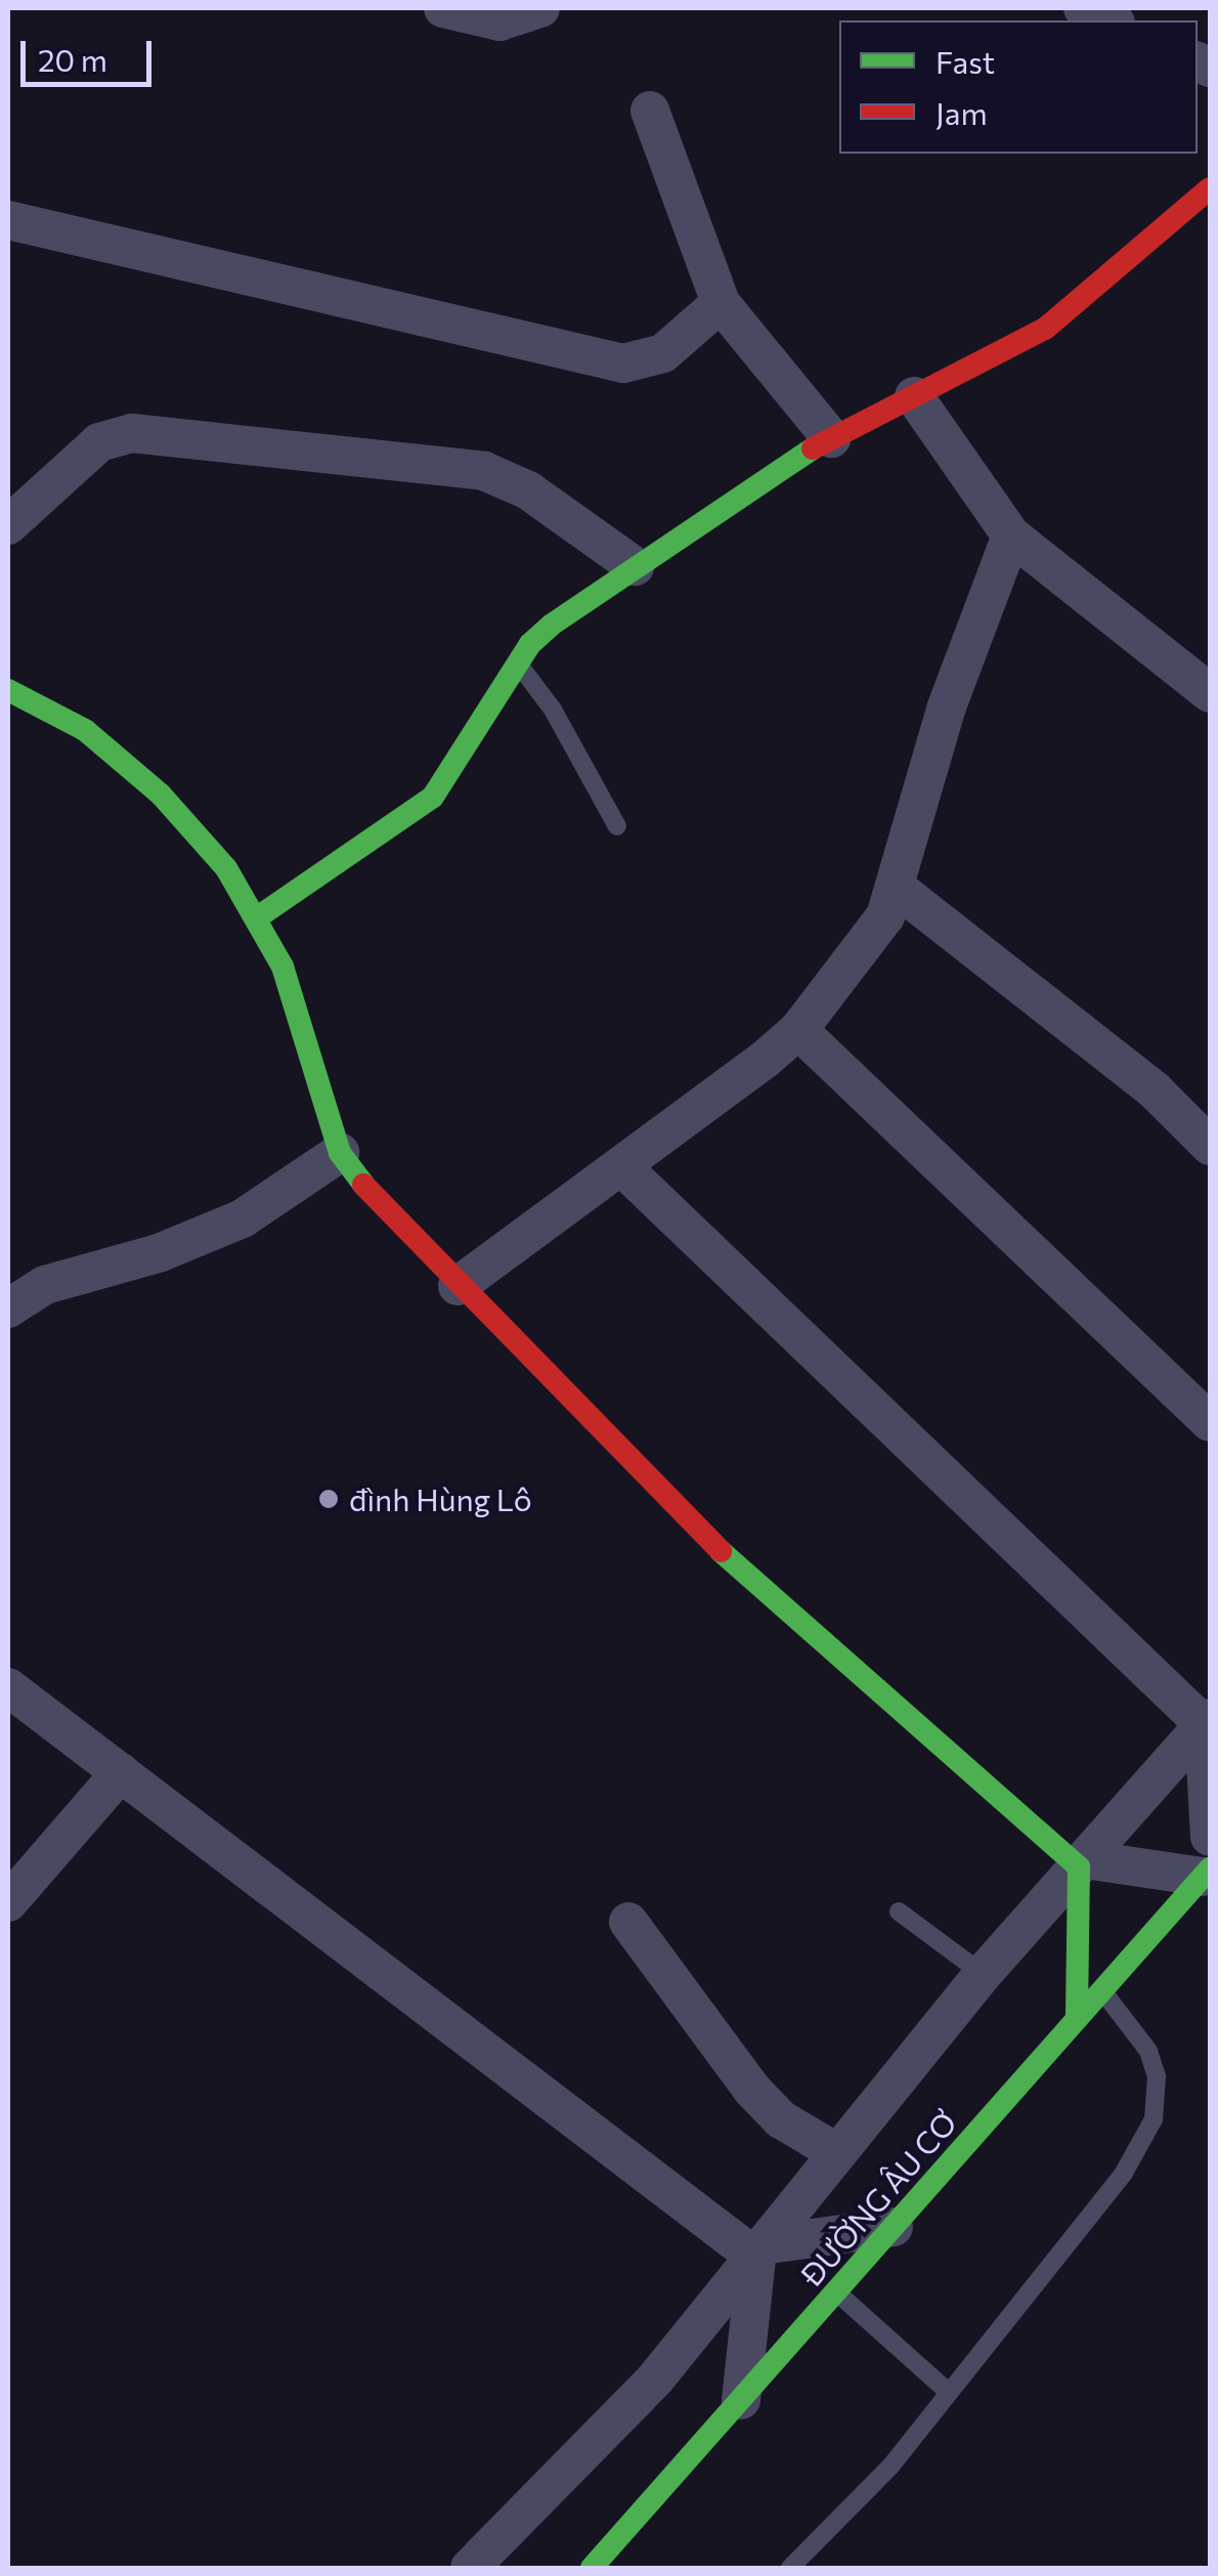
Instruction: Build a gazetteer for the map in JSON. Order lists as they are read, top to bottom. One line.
{"streets":{"street":["ĐƯỜNG ÂU CƠ"]},"places":["đình Hùng Lô"],"legend":["Fast","Jam"],"scale_bar":"20 m"}
